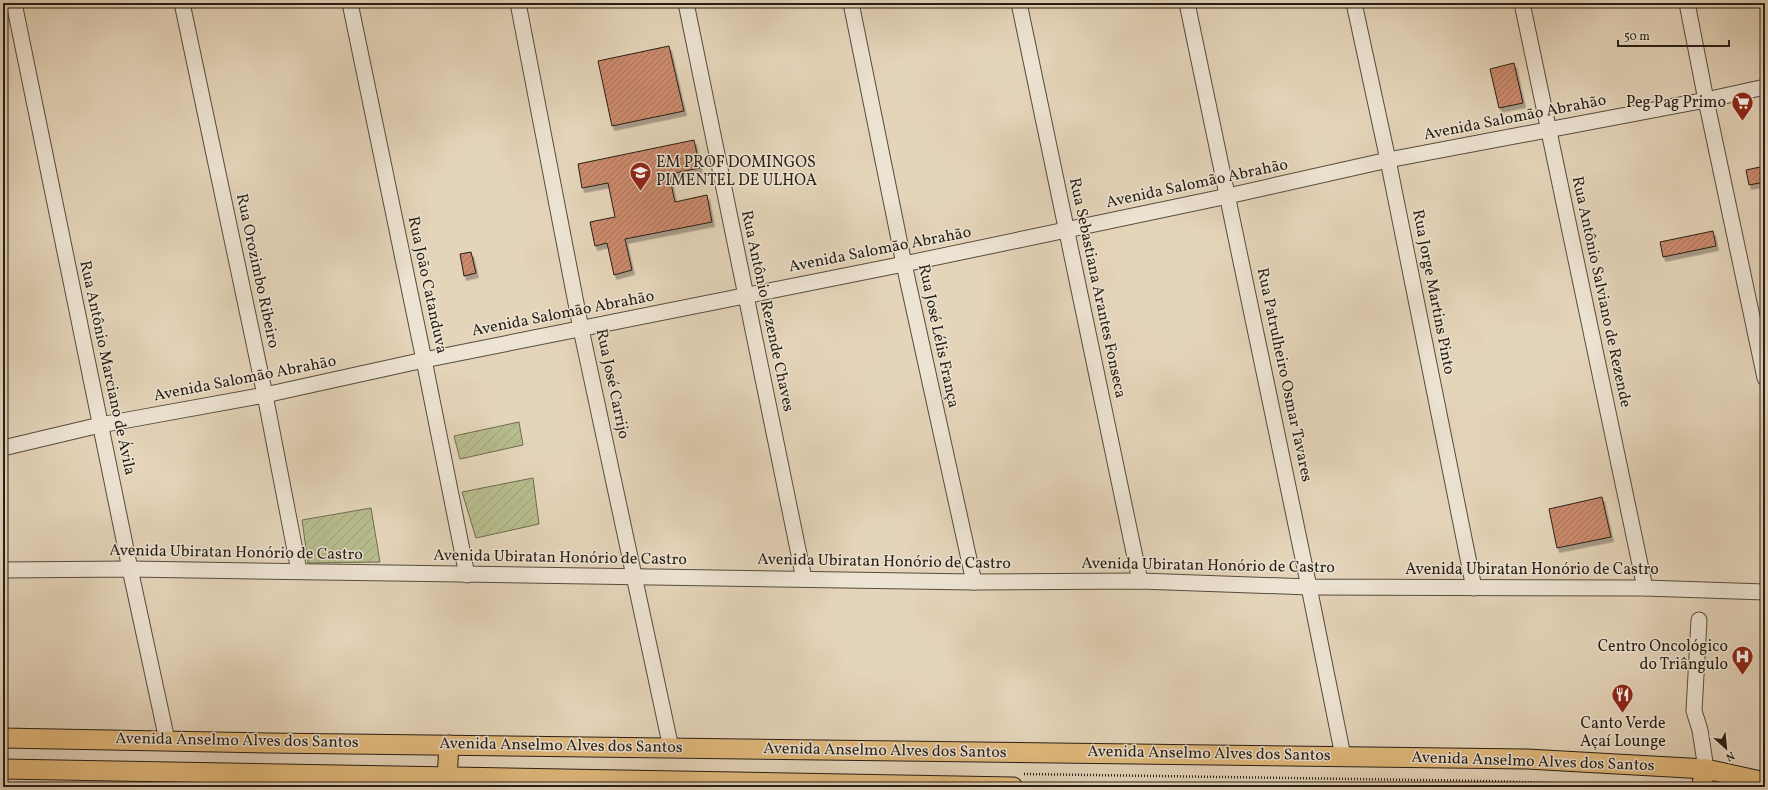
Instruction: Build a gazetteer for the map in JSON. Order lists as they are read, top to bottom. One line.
{"streets":{"main road":["Avenida Anselmo Alves dos Santos"],"street":["Avenida Salomão Abrahão","Rua Orozimbo Ribeiro","Rua João Catanduva","Rua Sebastiana Arantes Fonseca","Rua Jorge Martins Pinto","Rua Antônio Salviano de Rezende","Rua Antônio Rezende Chaves","Rua José Lélis França","Rua Antônio Marciano de Ávila","Rua Patrulheiro Osmar Tavares","Rua José Carrijo","Avenida Ubiratan Honório de Castro"]},"crossings":[["Avenida Salomão Abrahão","Rua Orozimbo Ribeiro"],["Avenida Salomão Abrahão","Rua João Catanduva"],["Avenida Salomão Abrahão","Rua Sebastiana Arantes Fonseca"],["Avenida Salomão Abrahão","Rua Jorge Martins Pinto"],["Avenida Salomão Abrahão","Rua Antônio Salviano de Rezende"],["Avenida Salomão Abrahão","Rua Antônio Rezende Chaves"],["Avenida Salomão Abrahão","Rua José Lélis França"],["Avenida Salomão Abrahão","Rua Antônio Marciano de Ávila"],["Avenida Salomão Abrahão","Rua Patrulheiro Osmar Tavares"],["Avenida Salomão Abrahão","Rua José Carrijo"],["Rua Orozimbo Ribeiro","Avenida Ubiratan Honório de Castro"],["Rua João Catanduva","Avenida Ubiratan Honório de Castro"],["Rua Sebastiana Arantes Fonseca","Avenida Ubiratan Honório de Castro"],["Rua Jorge Martins Pinto","Avenida Ubiratan Honório de Castro"],["Rua Antônio Salviano de Rezende","Avenida Ubiratan Honório de Castro"],["Rua Antônio Rezende Chaves","Avenida Ubiratan Honório de Castro"],["Rua José Lélis França","Avenida Ubiratan Honório de Castro"],["Rua Antônio Marciano de Ávila","Avenida Ubiratan Honório de Castro"],["Rua Antônio Marciano de Ávila","Avenida Anselmo Alves dos Santos"],["Rua Patrulheiro Osmar Tavares","Avenida Ubiratan Honório de Castro"],["Rua Patrulheiro Osmar Tavares","Avenida Anselmo Alves dos Santos"],["Rua José Carrijo","Avenida Ubiratan Honório de Castro"],["Rua José Carrijo","Avenida Anselmo Alves dos Santos"]],"places":{"supermarket":["Peg Pag Primo"],"school or university":["EM PROF DOMINGOS PIMENTEL DE ULHOA"],"hospital":["Centro Oncológico do Triângulo"],"restaurant":["Canto Verde Açaí Lounge"]},"scale_bar":"50 m","north":"bottom right"}
